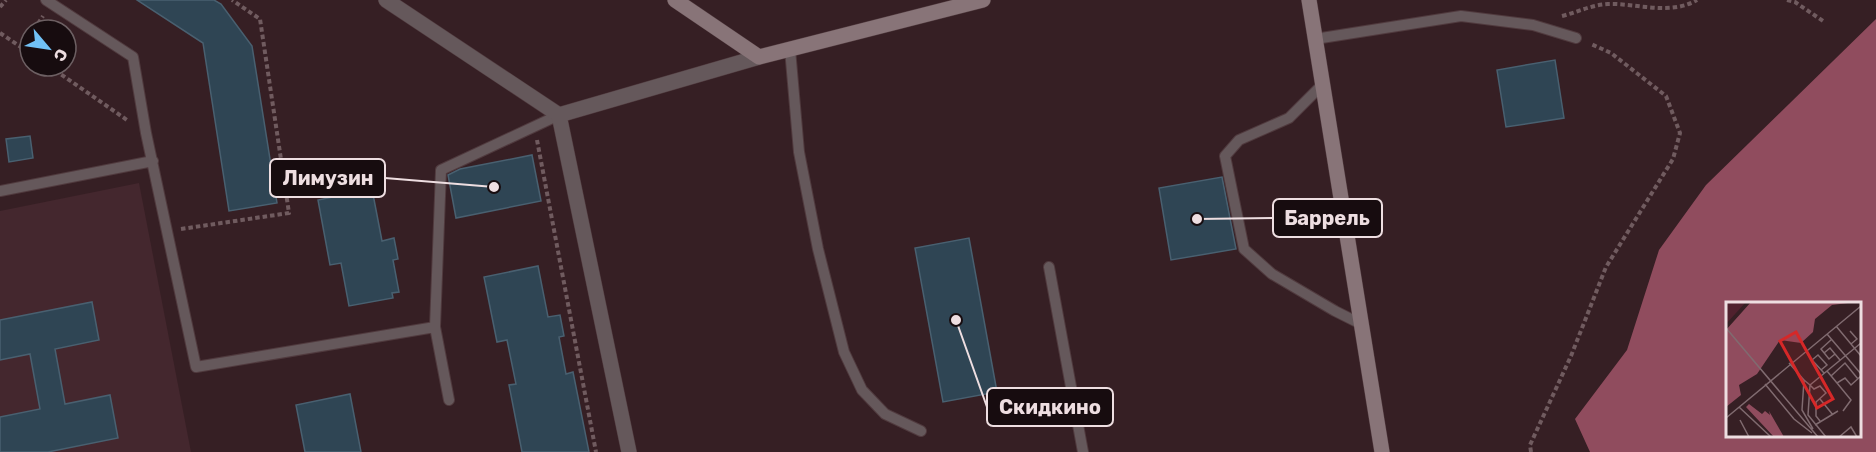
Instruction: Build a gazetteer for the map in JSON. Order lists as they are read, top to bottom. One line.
{"places":["Лимузин","Баррель","Скидкино"],"north":"bottom right"}
